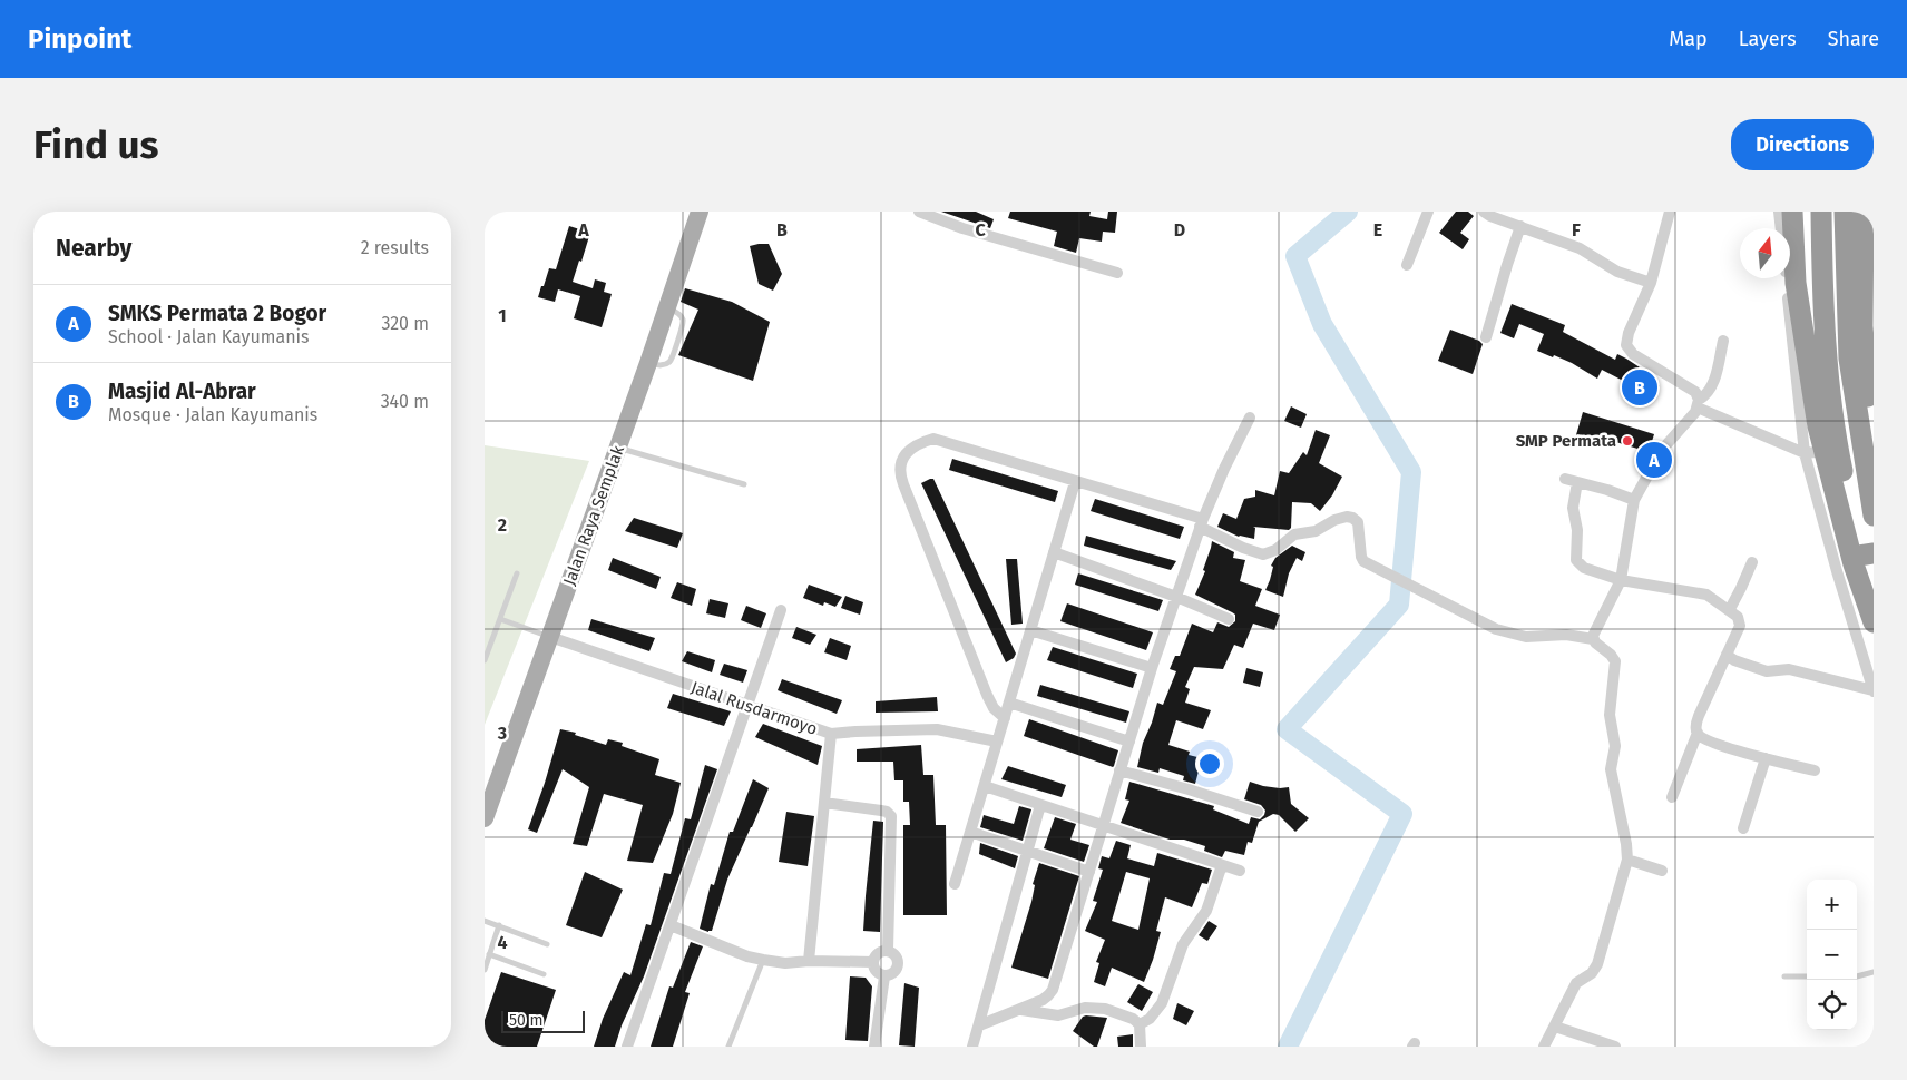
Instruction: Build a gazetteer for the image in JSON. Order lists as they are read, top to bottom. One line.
{"streets":{"main road":["Jalan Raya Semplak"],"street":["Jalal Rusdarmoyo"]},"crossings":[["Jalan Raya Semplak","Jalal Rusdarmoyo"]],"places":["SMP Permata"],"scale_bar":"50 m","north":"top","page":{"header":"Pinpoint","nav":["Map","Layers","Share"],"buttons":"Directions","title":"Find us","heading":["Nearby","2 results"],"list":[{"mark":"A","name":"SMKS Permata 2 Bogor","note":"School · Jalan Kayumanis","value":"320 m"},{"mark":"B","name":"Masjid Al-Abrar","note":"Mosque · Jalan Kayumanis","value":"340 m"}],"pins":["B","A"],"map_buttons":["+","−"],"scale":"50 m"},"grid":{"columns":["A","B","C","D","E","F"],"rows":["1","2","3","4"]}}
